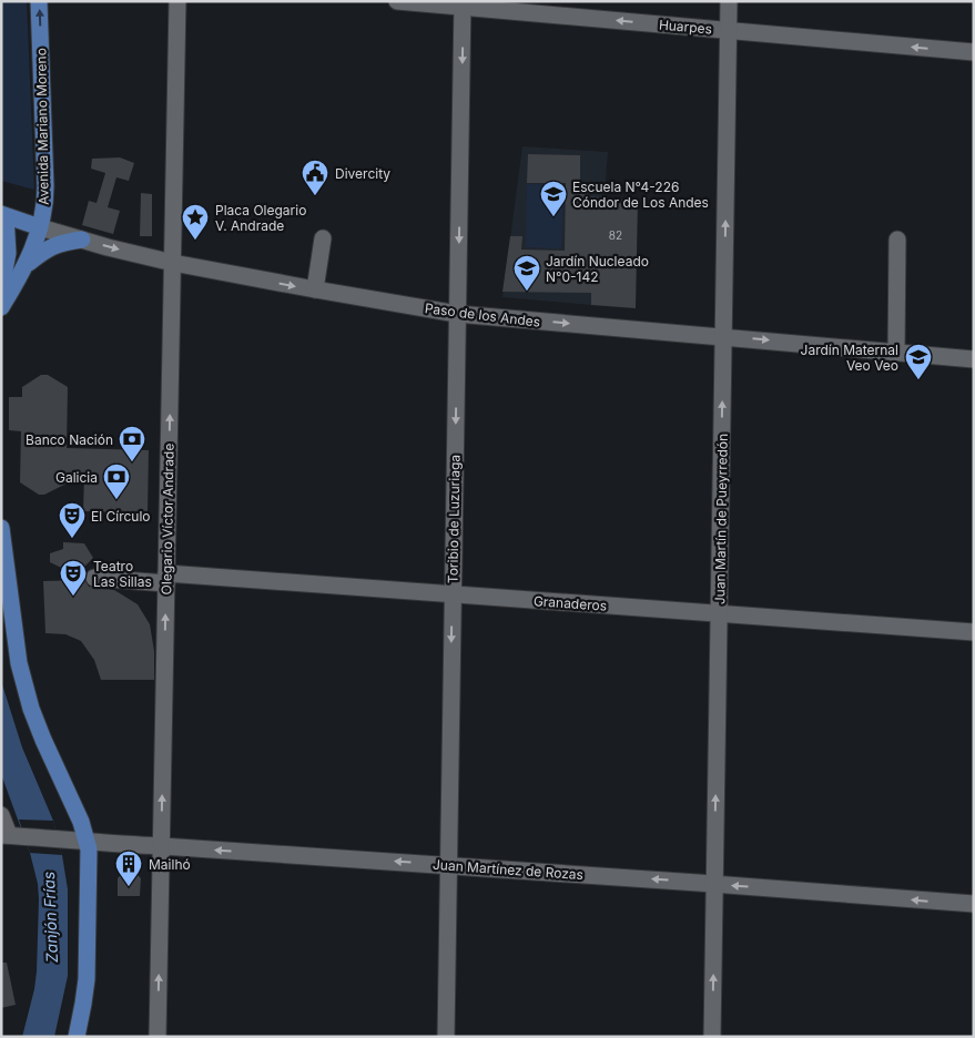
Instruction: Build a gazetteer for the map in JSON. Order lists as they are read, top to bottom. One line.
{"streets":{"main road":["Avenida Mariano Moreno","Paso de los Andes"],"street":["Huarpes","Olegario Víctor Andrade","Toribio de Luzuriaga","Juan Martín de Pueyrredón","Granaderos","Juan Martínez de Rozas"]},"crossings":[["Huarpes","Toribio de Luzuriaga"],["Huarpes","Juan Martín de Pueyrredón"],["Avenida Mariano Moreno","Paso de los Andes"],["Paso de los Andes","Olegario Víctor Andrade"],["Paso de los Andes","Toribio de Luzuriaga"],["Paso de los Andes","Juan Martín de Pueyrredón"],["Olegario Víctor Andrade","Granaderos"],["Olegario Víctor Andrade","Juan Martínez de Rozas"],["Toribio de Luzuriaga","Granaderos"],["Toribio de Luzuriaga","Juan Martínez de Rozas"],["Juan Martín de Pueyrredón","Granaderos"],["Juan Martín de Pueyrredón","Juan Martínez de Rozas"]],"one_way":["Huarpes","Avenida Mariano Moreno","Paso de los Andes","Olegario Víctor Andrade","Toribio de Luzuriaga","Juan Martín de Pueyrredón","Juan Martínez de Rozas"],"water":["Zanjón Frías"],"places":{"public building":["Divercity"],"school or university":["Escuela N°4-226 Cóndor de Los Andes","Jardín Nucleado N°0-142","Jardín Maternal Veo Veo"],"place":["Placa Olegario V. Andrade"],"bank":["Banco Nación","Galicia"],"theatre":["El Círculo","Teatro Las Sillas"],"building":["Mailhó"]},"house_numbers":["82"]}
